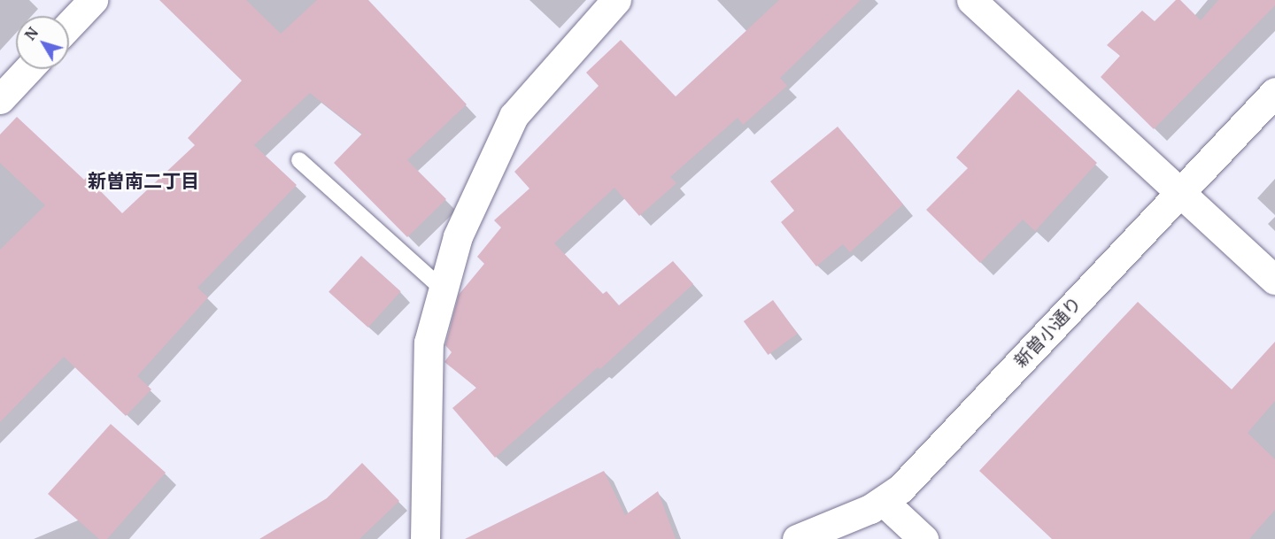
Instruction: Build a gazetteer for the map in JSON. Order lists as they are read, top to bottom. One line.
{"streets":{"street":["新曽小通り"]},"districts":["新曽南二丁目"],"north":"top left"}
